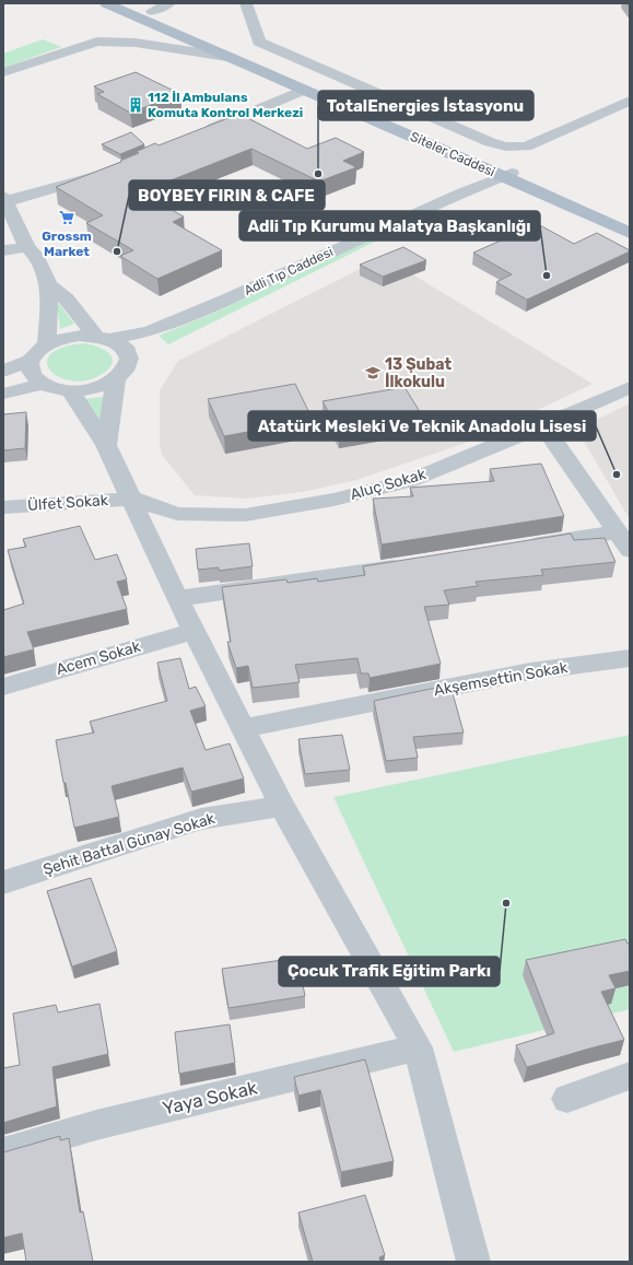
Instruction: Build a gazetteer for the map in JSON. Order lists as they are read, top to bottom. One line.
{"streets":{"main road":["Siteler Caddesi"],"street":["Adli Tıp Caddesi","Aluç Sokak","Ülfet Sokak","Acem Sokak","Akşemsettin Sokak","Şehit Battal Günay Sokak","Yaya Sokak"]},"crossings":[["Siteler Caddesi","Adli Tıp Caddesi"],["Aluç Sokak","Ülfet Sokak"]],"places":{"building":["112 İl Ambulans Komuta Kontrol Merkezi"],"other":["TotalEnergies İstasyonu","BOYBEY FIRIN & CAFE","Adli Tıp Kurumu Malatya Başkanlığı","Atatürk Mesleki Ve Teknik Anadolu Lisesi","Çocuk Trafik Eğitim Parkı"],"supermarket":["Grossm Market"],"school or university":["13 Şubat İlkokulu"]}}
